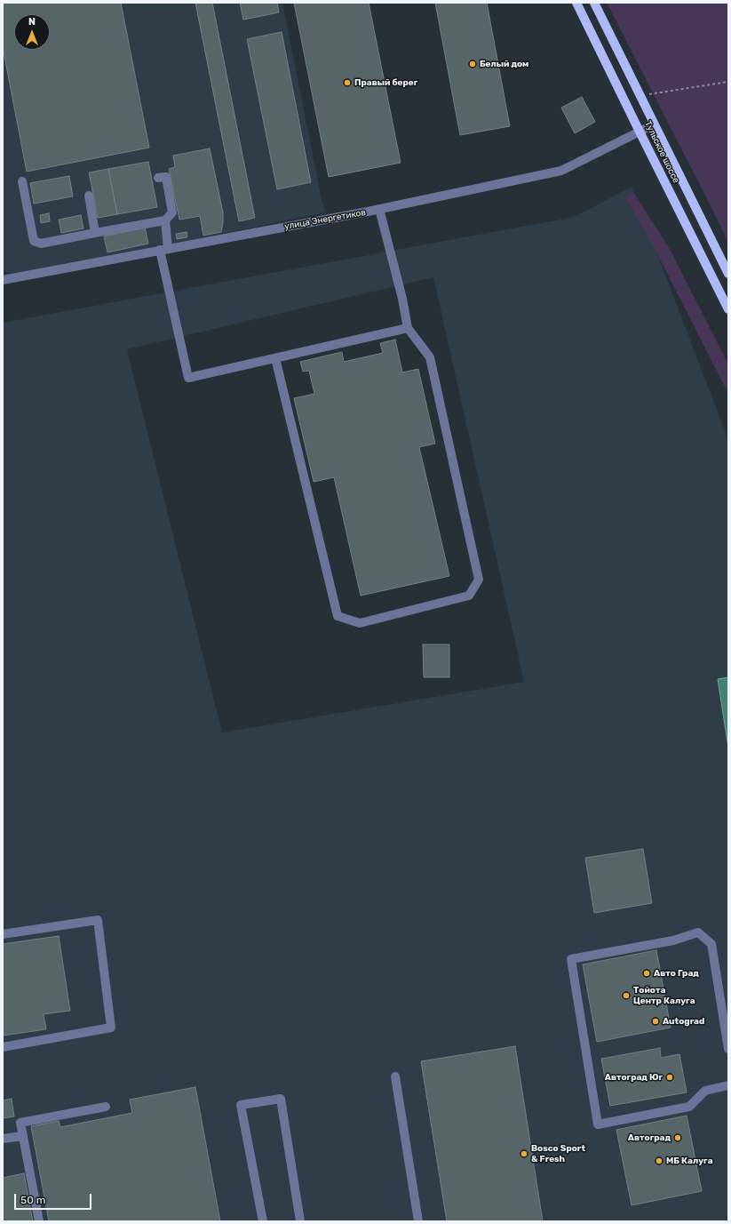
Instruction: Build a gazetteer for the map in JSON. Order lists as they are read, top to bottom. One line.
{"streets":{"main road":["Тульское шоссе"],"street":["улица Энергетиков"]},"crossings":[["Тульское шоссе","улица Энергетиков"]],"places":["Белый дом","Правый берег","Авто Град","Тойота Центр Калуга","Autograd","Автоград Юг","Автоград","Bosco Sport & Fresh","МБ Калуга"],"scale_bar":"50 m","north":"top"}
